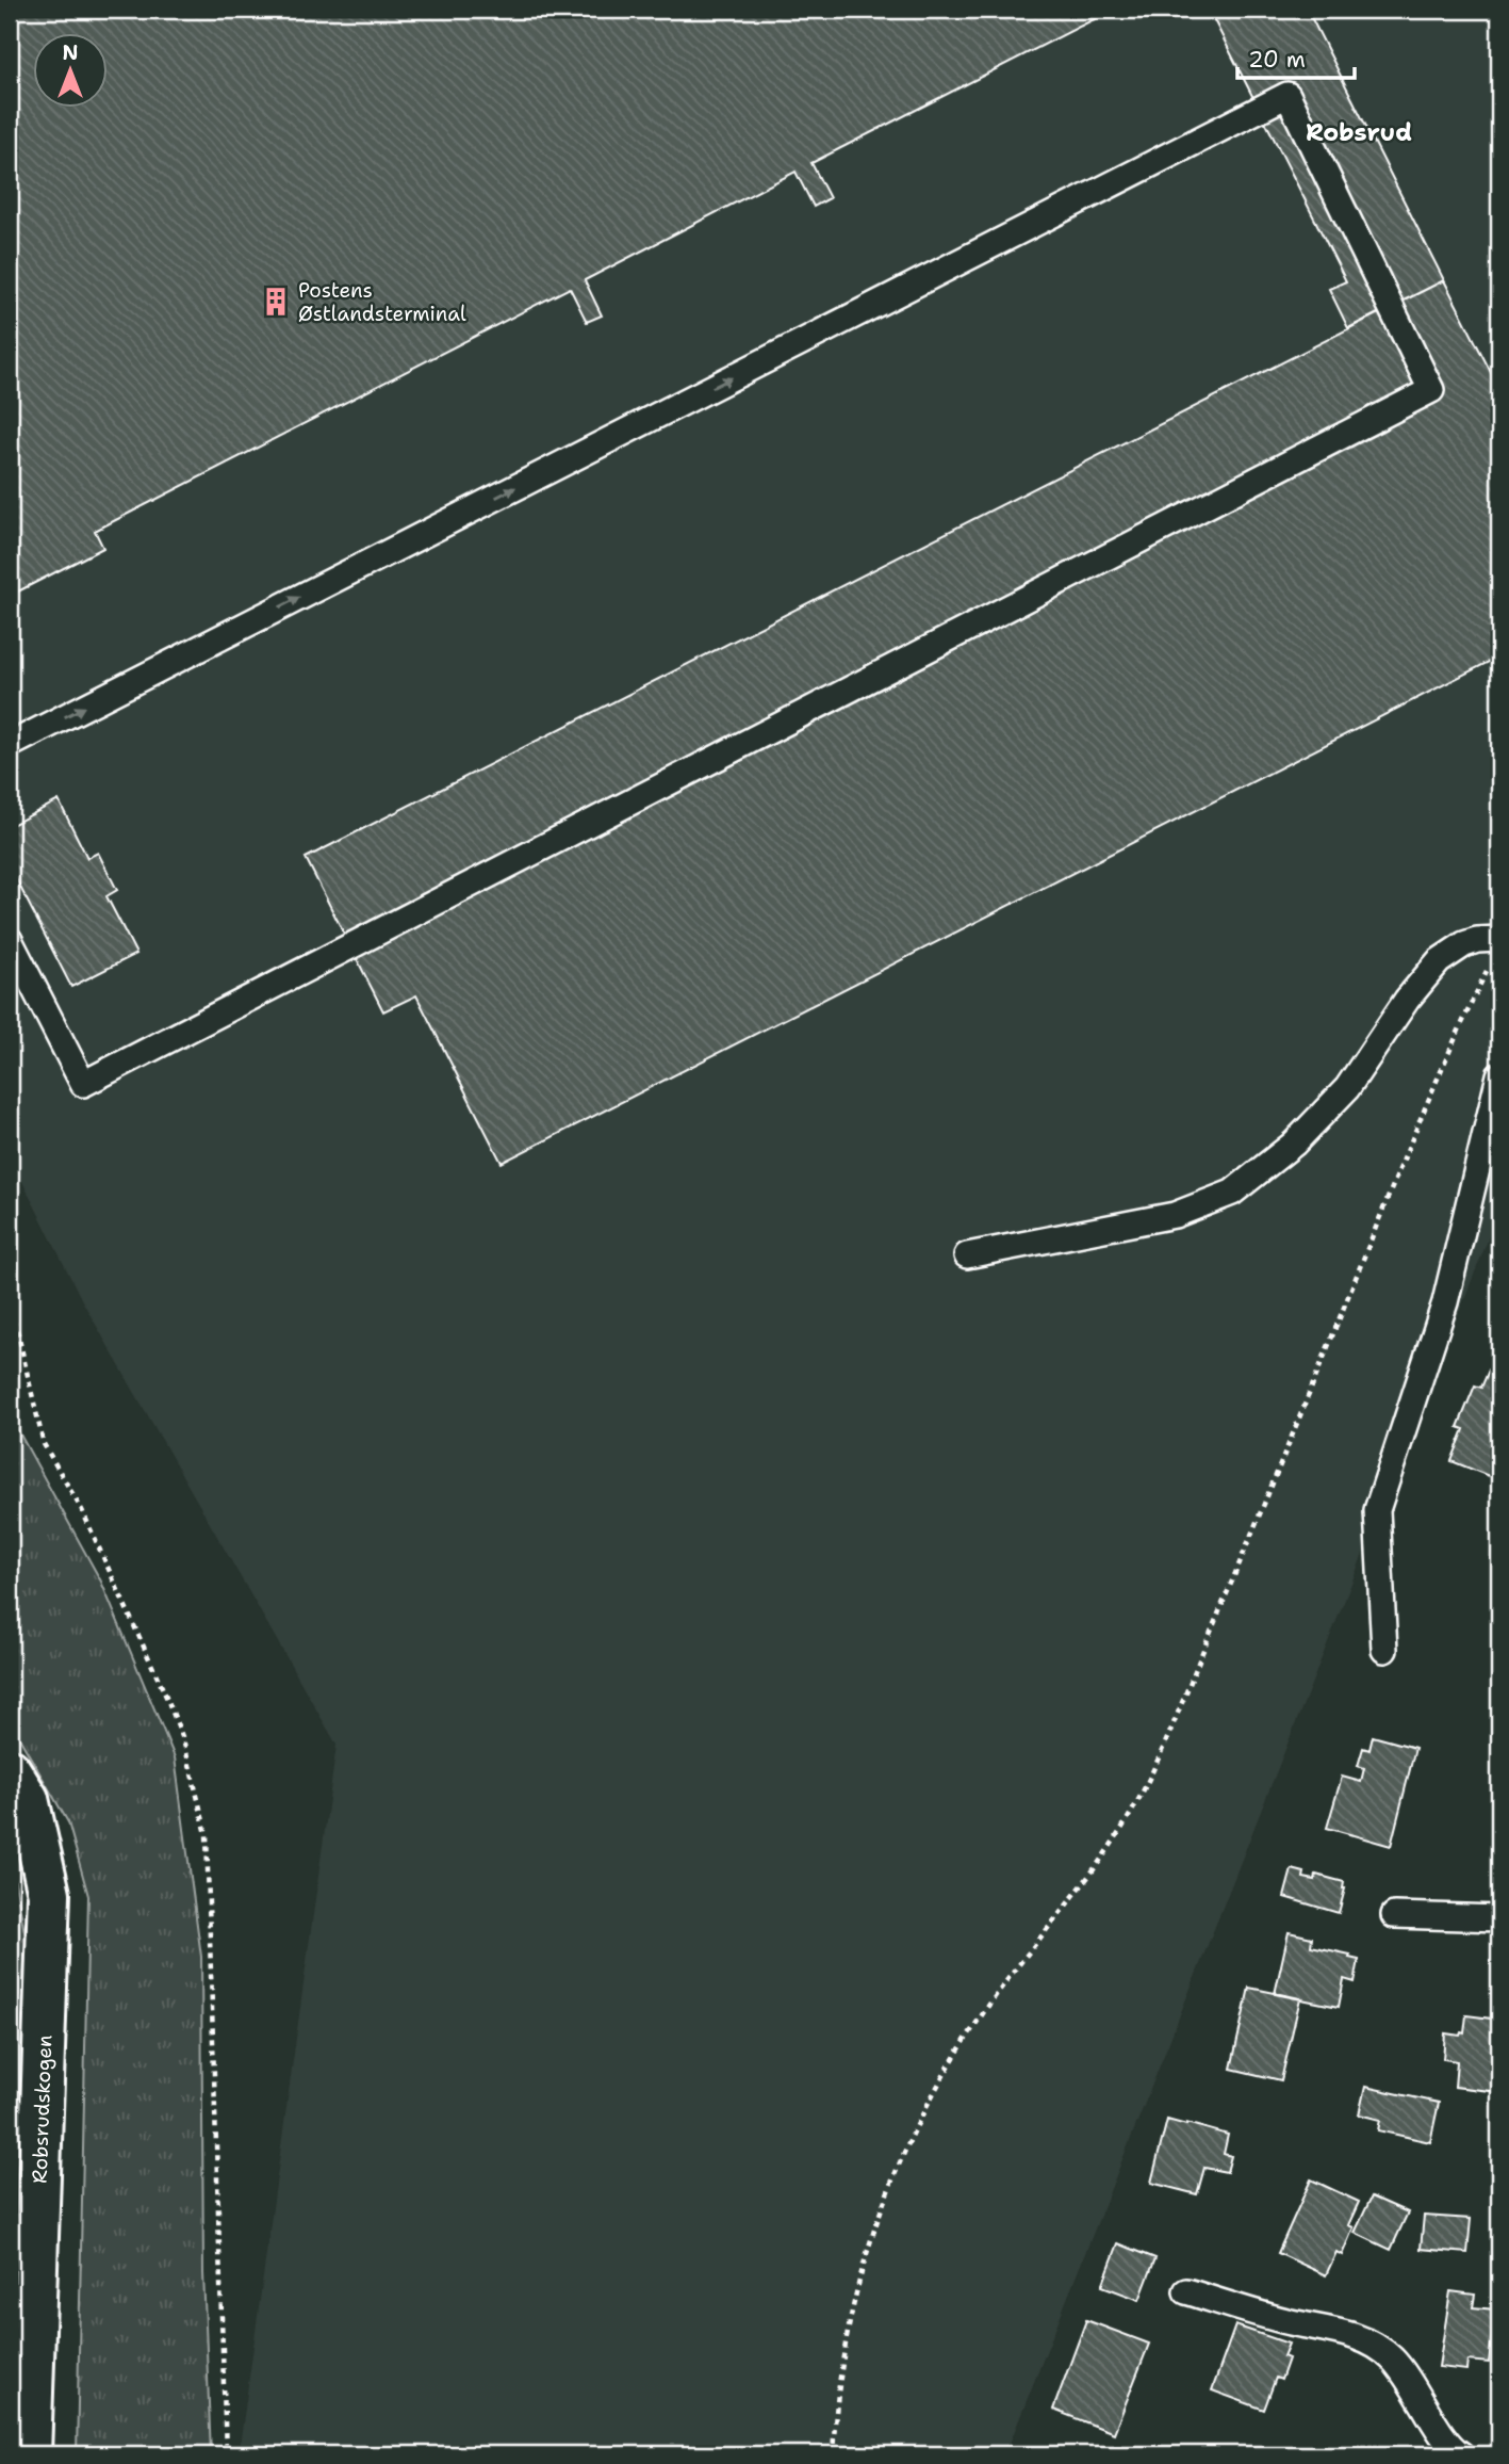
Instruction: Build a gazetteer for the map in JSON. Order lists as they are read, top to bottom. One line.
{"streets":{"street":["Robsrudskogen"]},"districts":["Robsrud"],"places":{"building":["Postens Østlandsterminal"]},"scale_bar":"20 m","north":"top"}
